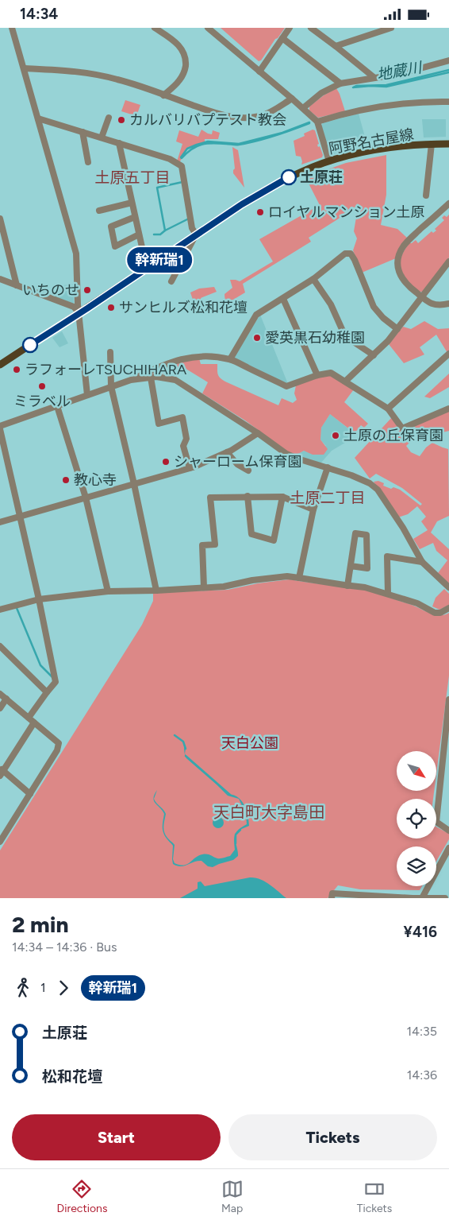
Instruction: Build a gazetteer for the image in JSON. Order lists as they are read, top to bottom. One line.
{"streets":{"main road":["阿野名古屋線"]},"districts":["土原五丁目","土原二丁目","天白町大字島田"],"water":["地蔵川"],"parks":["天白公園"],"places":["カルバリバプテスト教会","土原荘","ロイヤルマンション土原","いちのせ","サンヒルズ松和花壇","愛英黒石幼稚園","ラフォーレTSUCHIHARA","ミラベル","土原の丘保育園","シャーローム保育園","教心寺"],"lines":["bus line 幹新瑞1"],"north":"bottom right","page":{"status":"14:34","on_map":"幹新瑞1","heading":["2 min","14:34 – 14:36 · Bus","¥416"],"legs":["1","幹新瑞1"],"list":[{"name":"土原荘","value":"14:35"},{"name":"松和花壇","value":"14:36"}],"buttons":["Start","Tickets"],"tabs":["Directions","Map","Tickets"]}}
